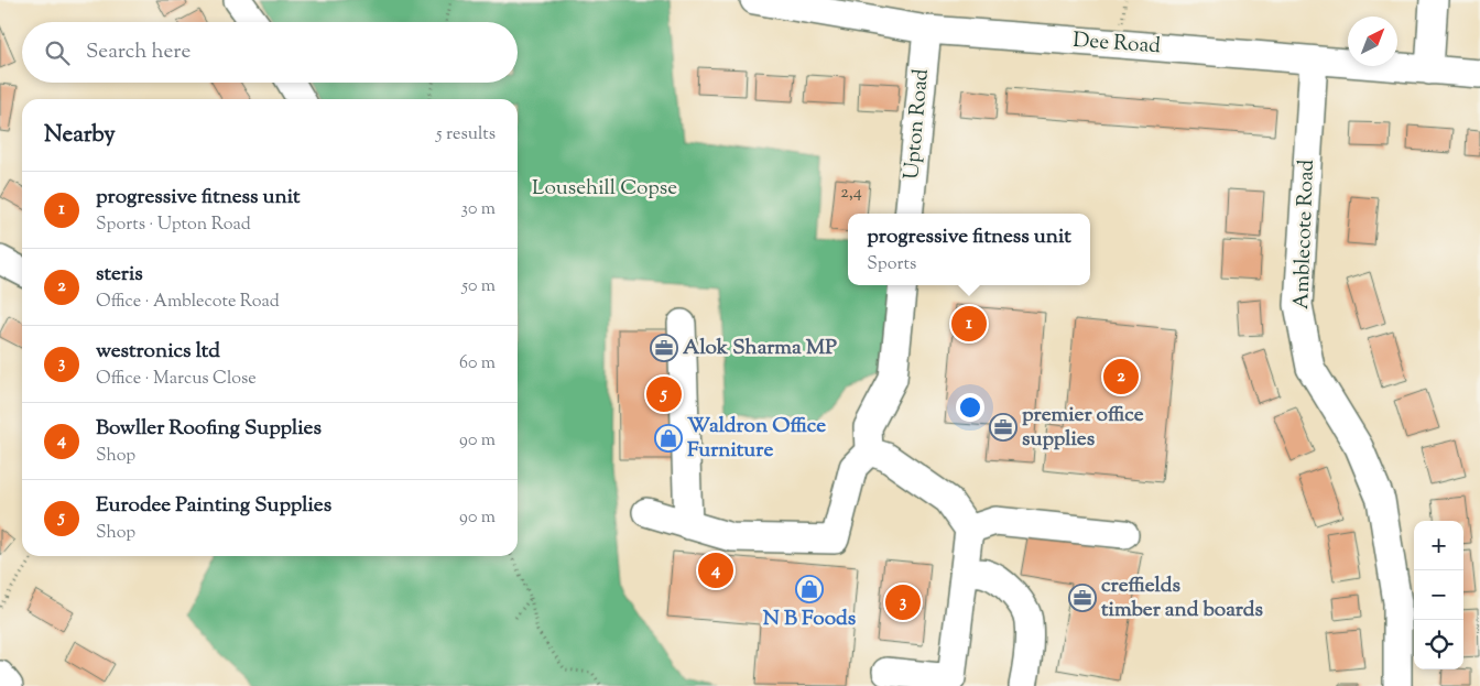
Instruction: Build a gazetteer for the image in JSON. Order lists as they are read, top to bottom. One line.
{"streets":{"street":["Dee Road","Upton Road","Amblecote Road"]},"crossings":[["Dee Road","Upton Road"],["Dee Road","Amblecote Road"]],"parks":["Lousehill Copse"],"places":{"office":["Alok Sharma MP","premier office supplies","creffields timber and boards"],"shop":["Waldron Office Furniture","N B Foods"]},"house_numbers":["2,4"],"north":"top right","page":{"search":"Search here","heading":["Nearby","5 results"],"list":[{"mark":"1","name":"progressive fitness unit","note":"Sports · Upton Road","value":"30 m"},{"mark":"2","name":"steris","note":"Office · Amblecote Road","value":"50 m"},{"mark":"3","name":"westronics ltd","note":"Office · Marcus Close","value":"60 m"},{"mark":"4","name":"Bowller Roofing Supplies","note":"Shop","value":"90 m"},{"mark":"5","name":"Eurodee Painting Supplies","note":"Shop","value":"90 m"}],"popup":["progressive fitness unit","Sports"],"pins":["1","2","5","4","3"],"map_buttons":["+","−"]}}
